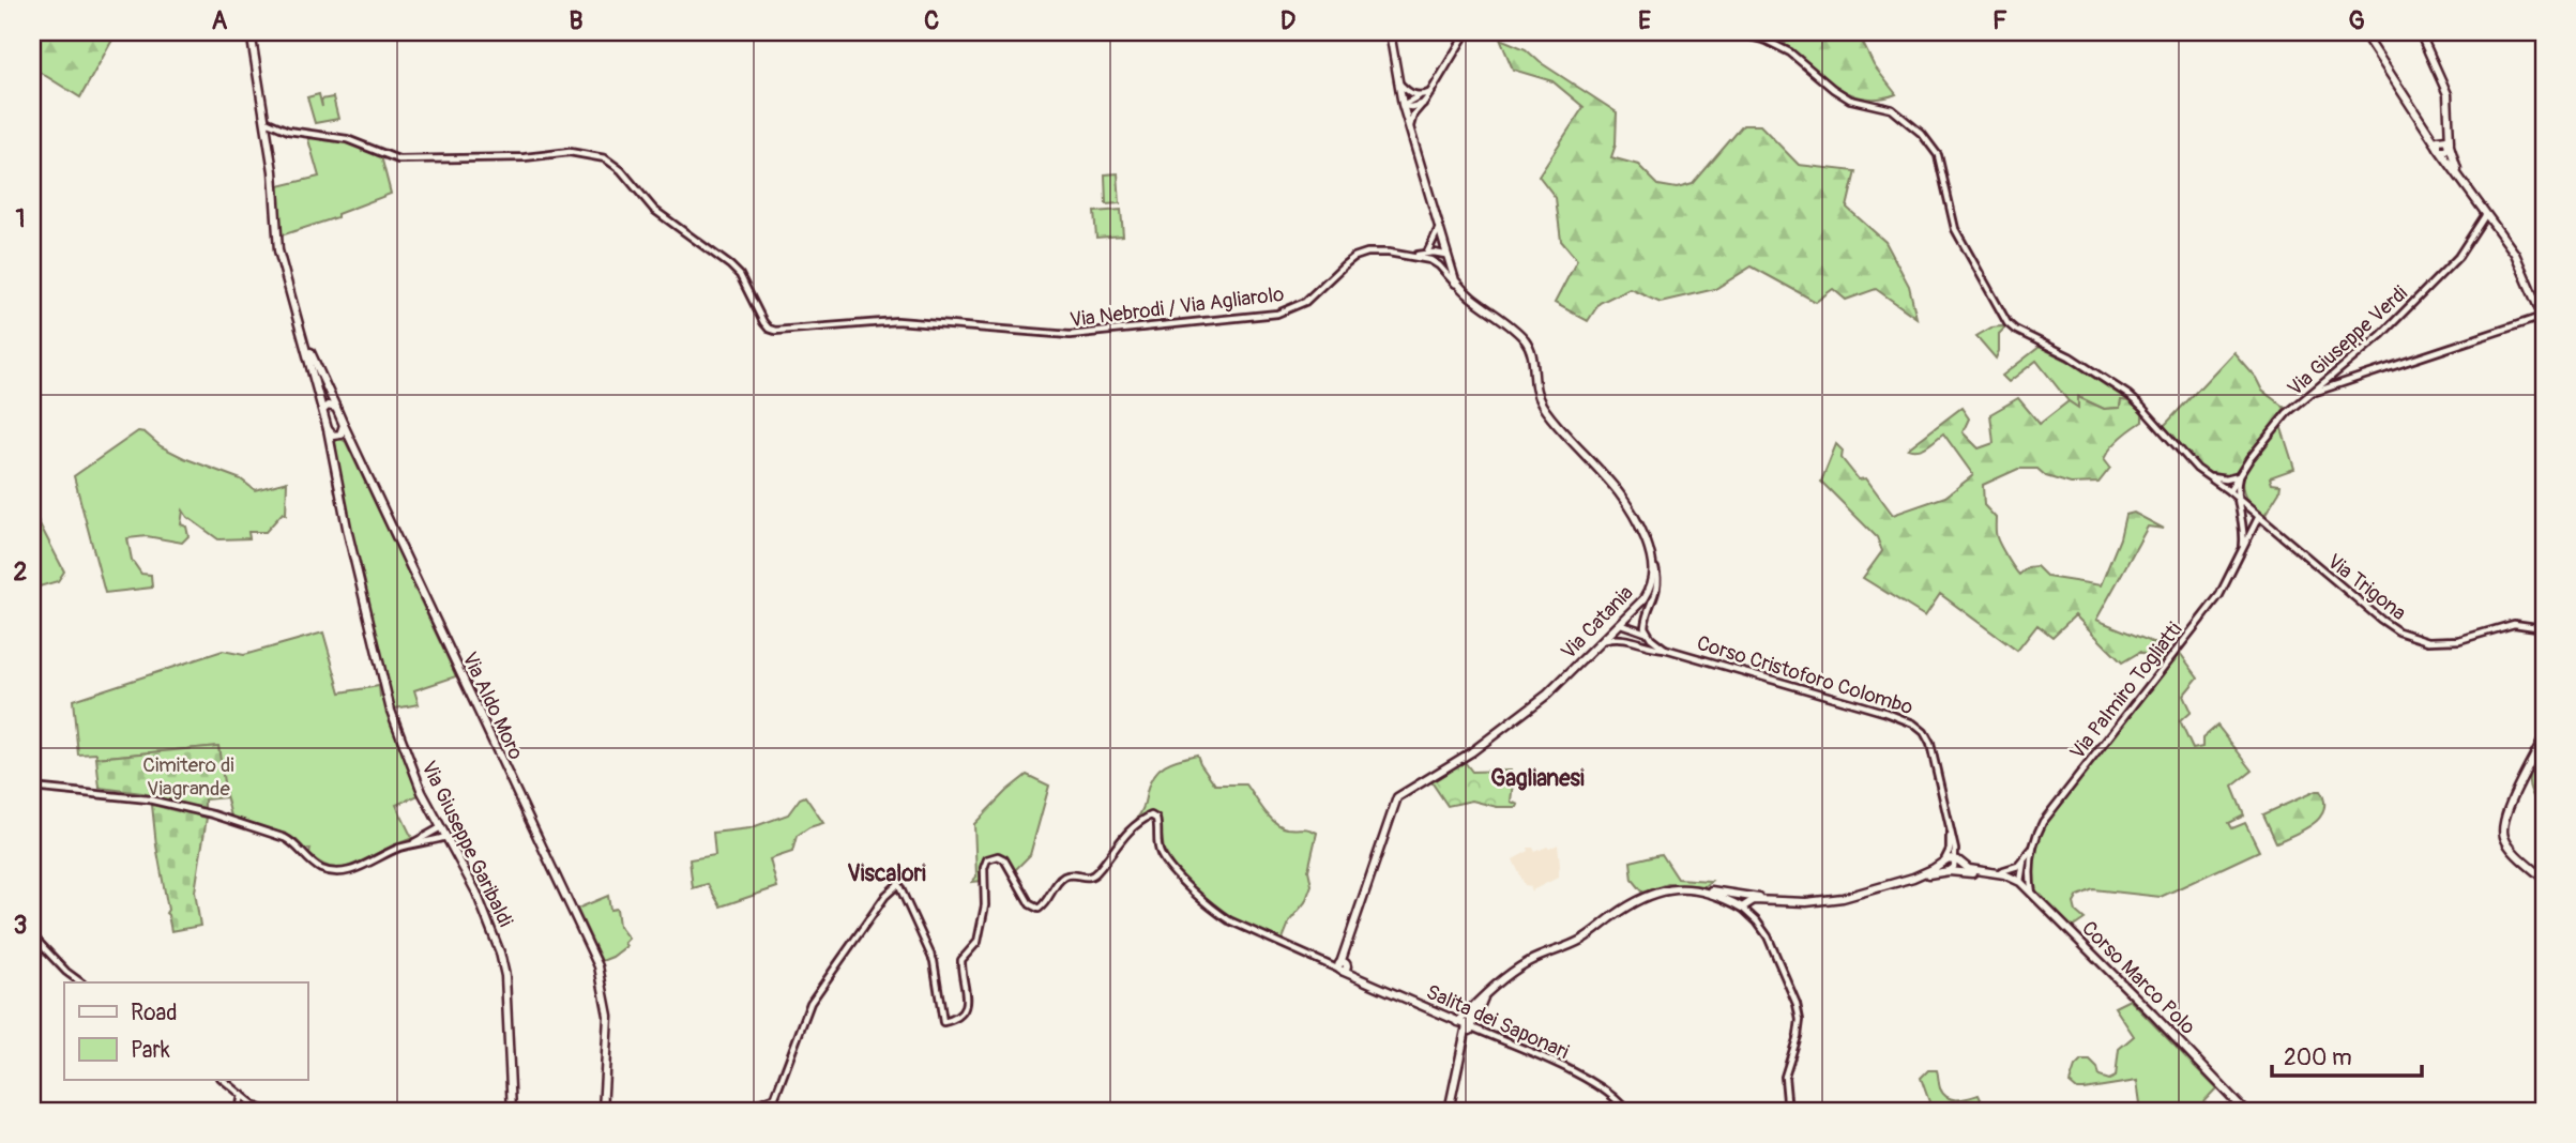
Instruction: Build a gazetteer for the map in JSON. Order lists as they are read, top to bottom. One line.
{"streets":{"main road":["Via Catania","Via Aldo Moro","Via Giuseppe Garibaldi","Corso Marco Polo","Salita dei Saponari"],"street":["Via Nebrodi / Via Agliarolo","Via Giuseppe Verdi","Via Trigona","Corso Cristoforo Colombo","Via Palmiro Togliatti"]},"crossings":[["Via Giuseppe Verdi","Via Trigona"],["Via Catania","Corso Cristoforo Colombo"],["Via Catania","Salita dei Saponari"],["Via Palmiro Togliatti","Corso Marco Polo"]],"districts":["Gaglianesi","Viscalori"],"parks":["Cimitero di Viagrande"],"legend":["Road","Park"],"scale_bar":"200 m","grid":{"columns":["A","B","C","D","E","F","G"],"rows":["1","2","3"]}}
